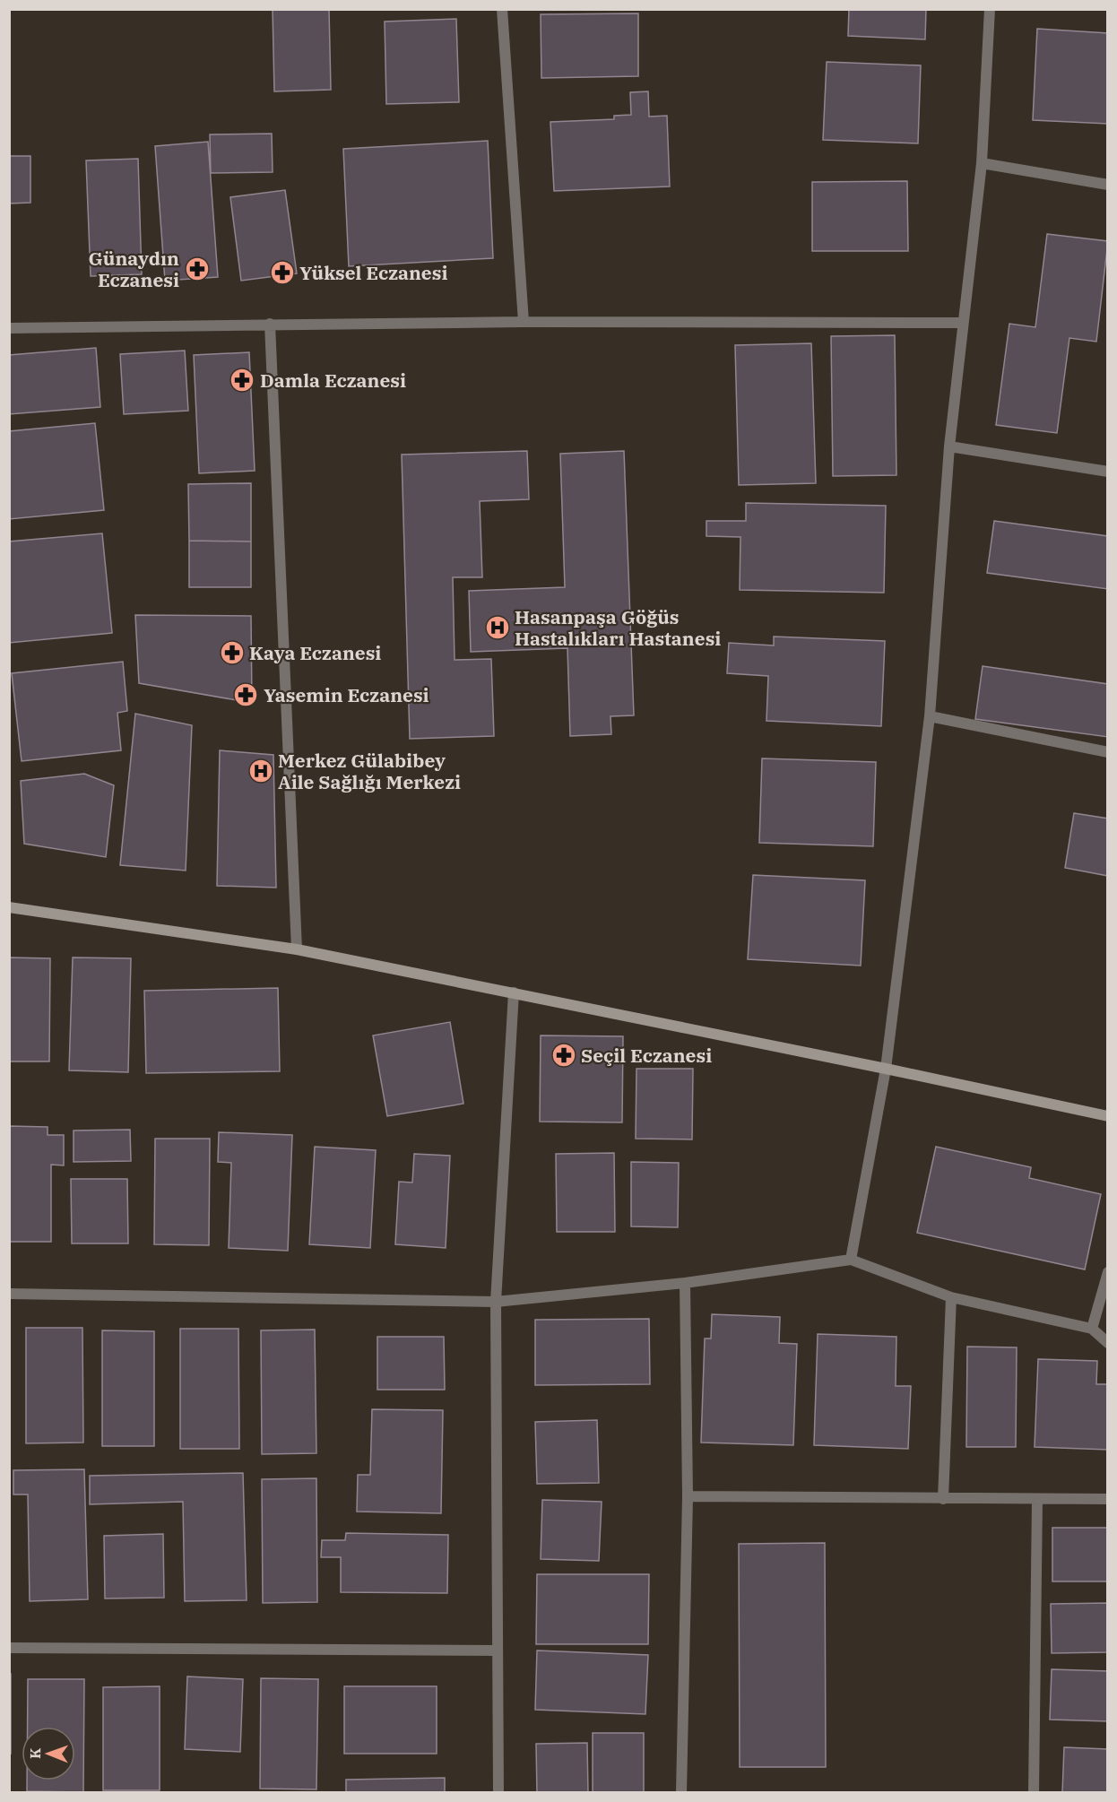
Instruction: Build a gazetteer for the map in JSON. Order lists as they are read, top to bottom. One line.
{"places":{"pharmacy":["Günaydın Eczanesi","Yüksel Eczanesi","Damla Eczanesi","Kaya Eczanesi","Yasemin Eczanesi","Seçil Eczanesi"],"hospital":["Hasanpaşa Göğüs Hastalıkları Hastanesi","Merkez Gülabibey Aile Sağlığı Merkezi"]},"north":"left"}
